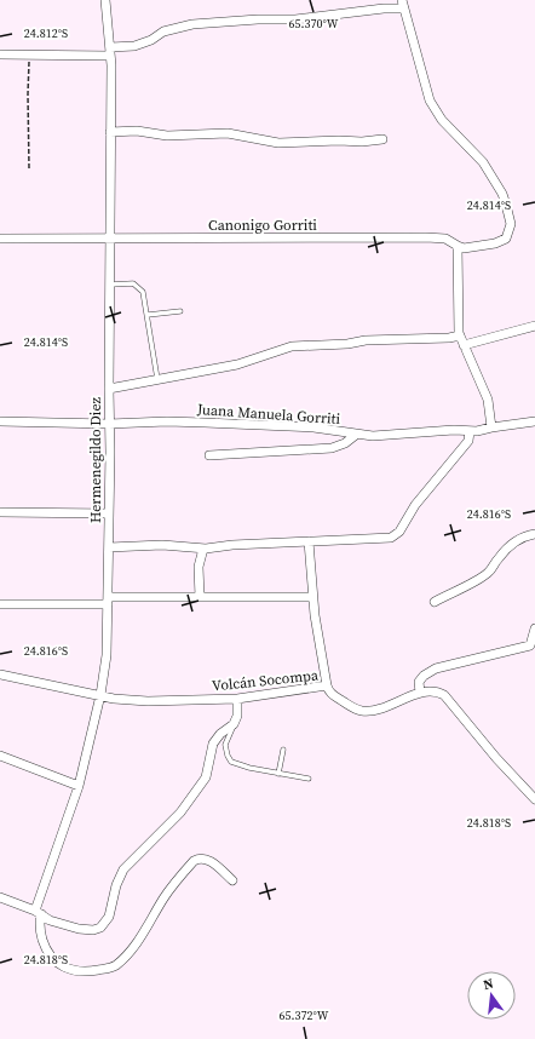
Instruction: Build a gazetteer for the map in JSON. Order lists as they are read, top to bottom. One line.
{"streets":{"street":["Canonigo Gorriti","Juana Manuela Gorriti","Hermenegildo Diez","Volcán Socompa"]},"crossings":[["Canonigo Gorriti","Hermenegildo Diez"],["Juana Manuela Gorriti","Hermenegildo Diez"],["Hermenegildo Diez","Volcán Socompa"]],"north":"top","coordinates":["65.370°W","24.812°S","24.814°S","24.816°S","24.818°S","65.372°W"]}
